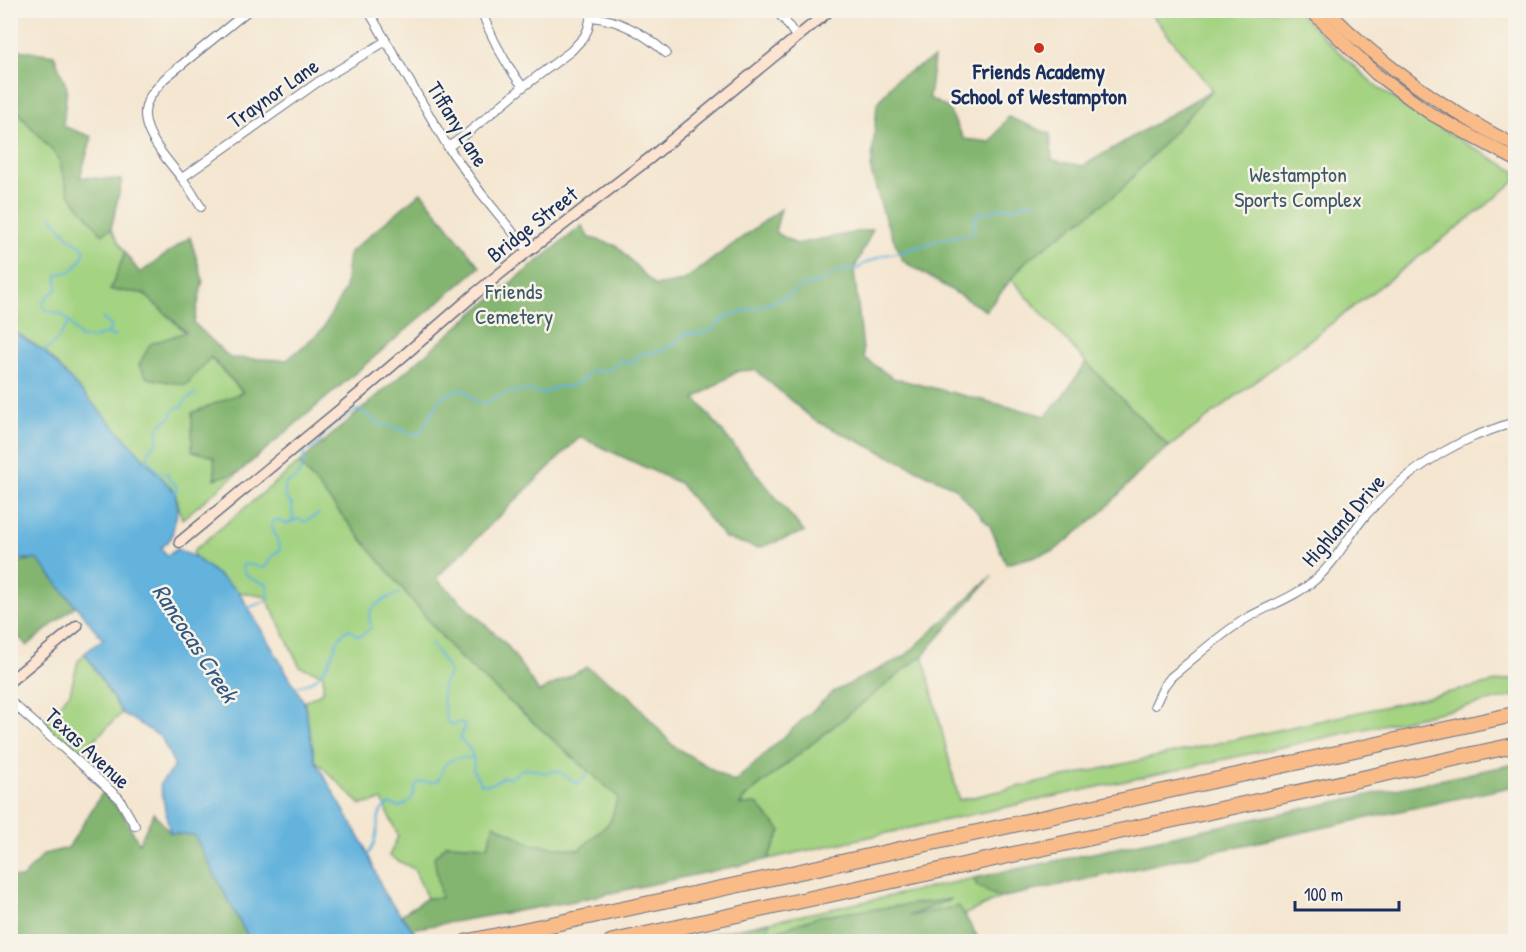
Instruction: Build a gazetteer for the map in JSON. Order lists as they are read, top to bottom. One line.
{"streets":{"main road":["Bridge Street"],"street":["Traynor Lane","Tiffany Lane","Highland Drive","Texas Avenue"]},"crossings":[["Traynor Lane","Tiffany Lane"],["Tiffany Lane","Bridge Street"]],"water":["Rancocas Creek"],"parks":["Westampton Sports Complex","Friends Cemetery"],"places":["Friends Academy School of Westampton"],"scale_bar":"100 m"}
